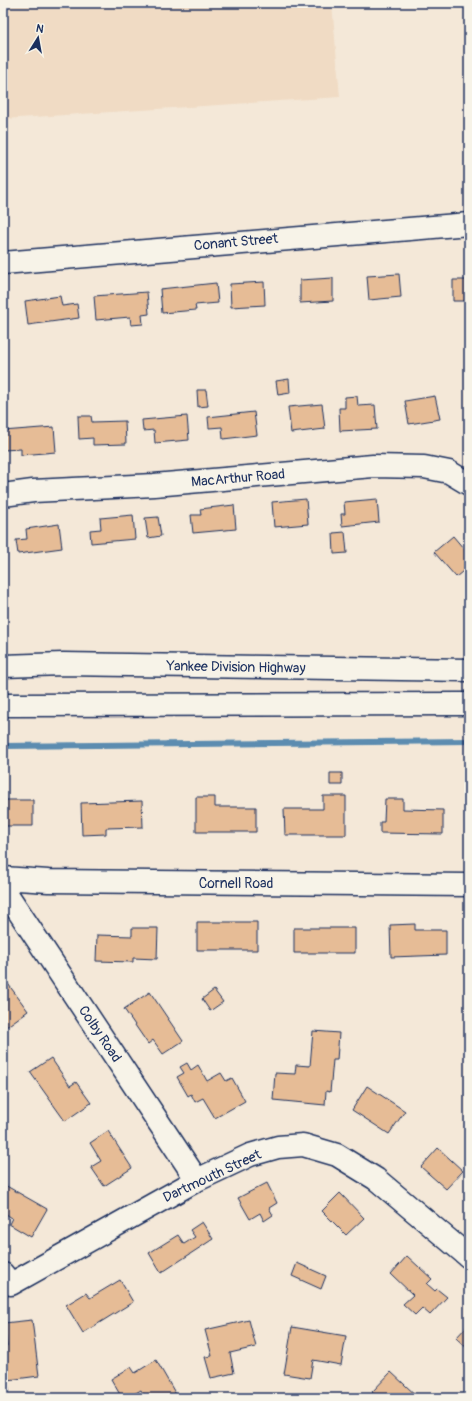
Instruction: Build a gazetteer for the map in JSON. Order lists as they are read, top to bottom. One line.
{"streets":{"main road":["Conant Street","MacArthur Road","Yankee Division Highway","Cornell Road","Colby Road","Dartmouth Street"]},"crossings":[["Colby Road","Dartmouth Street"]],"north":"top"}
